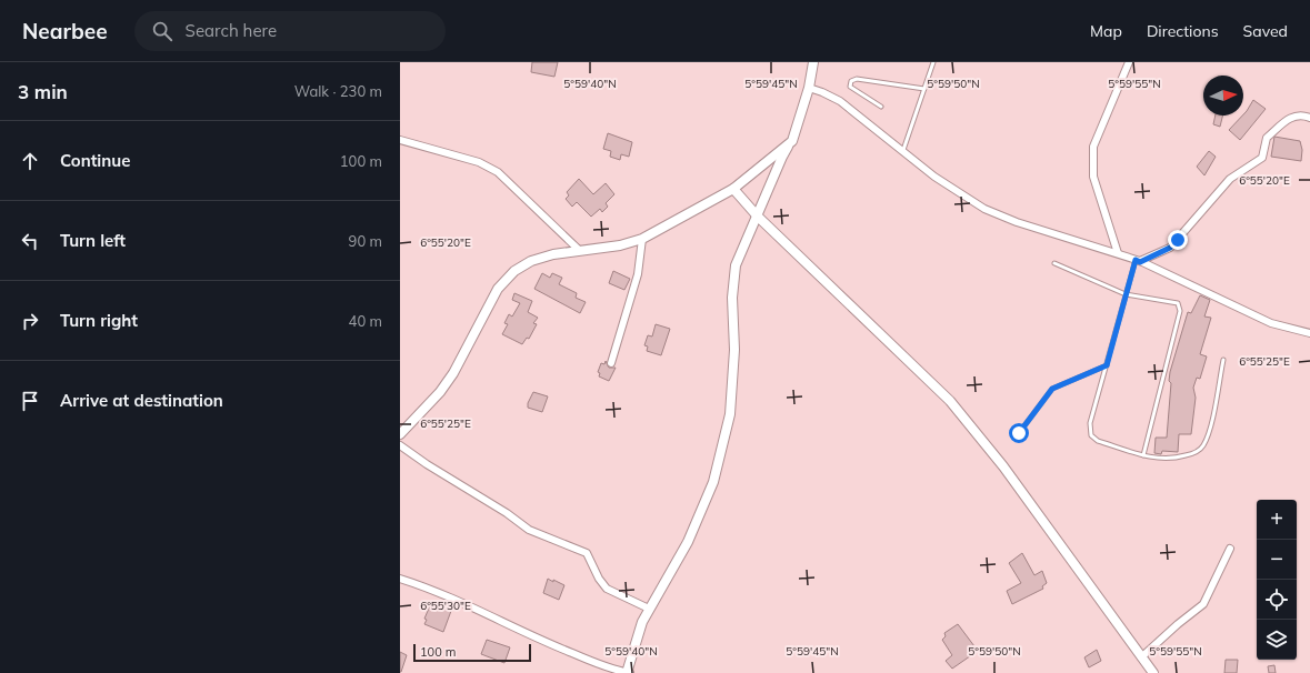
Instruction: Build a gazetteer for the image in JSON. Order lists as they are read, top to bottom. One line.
{"scale_bar":"100 m","north":"right","page":{"header":"Nearbee","search":"Search here","nav":["Map","Directions","Saved"],"heading":["3 min","Walk · 230 m"],"list":[["Continue","100 m"],["Turn left","90 m"],["Turn right","40 m"],"Arrive at destination"],"map_buttons":["+","−"],"scale":"100 m"},"coordinates":["5°59'40\"N","5°59'45\"N","5°59'50\"N","5°59'55\"N","6°55'20\"E","6°55'25\"E","6°55'30\"E"]}
